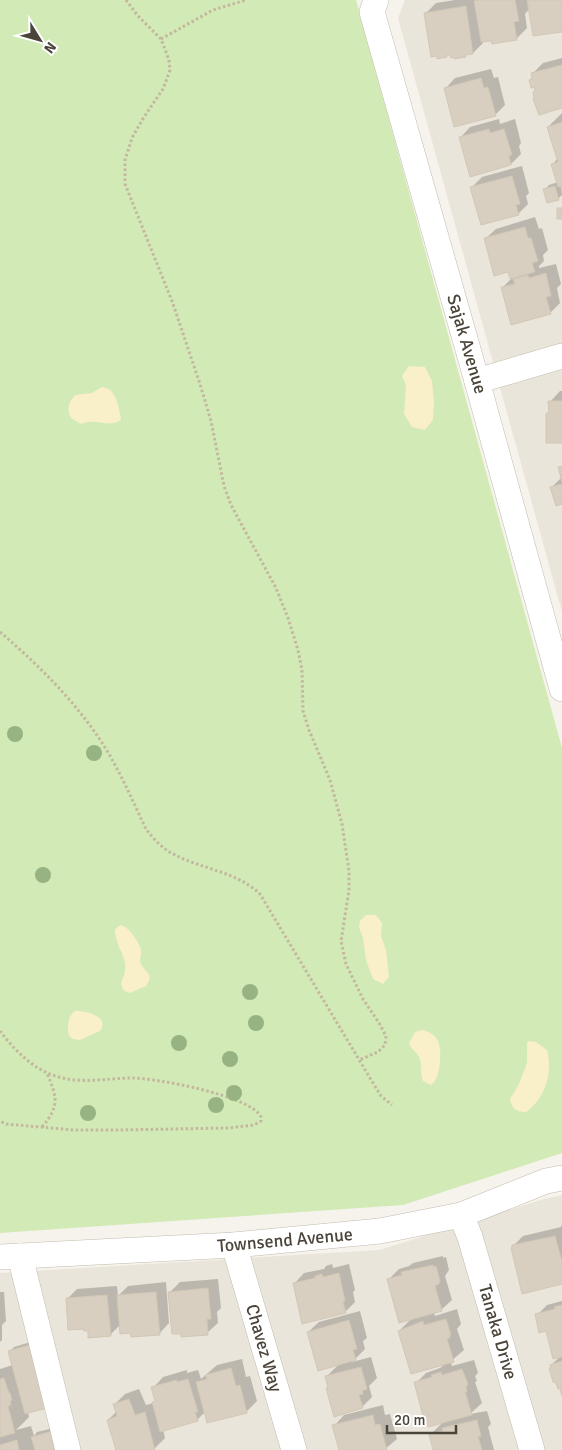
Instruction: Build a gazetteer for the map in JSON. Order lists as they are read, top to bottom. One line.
{"streets":{"street":["Sajak Avenue","Townsend Avenue","Tanaka Drive","Chavez Way"]},"crossings":[["Townsend Avenue","Tanaka Drive"],["Townsend Avenue","Chavez Way"]],"scale_bar":"20 m","north":"bottom right"}
